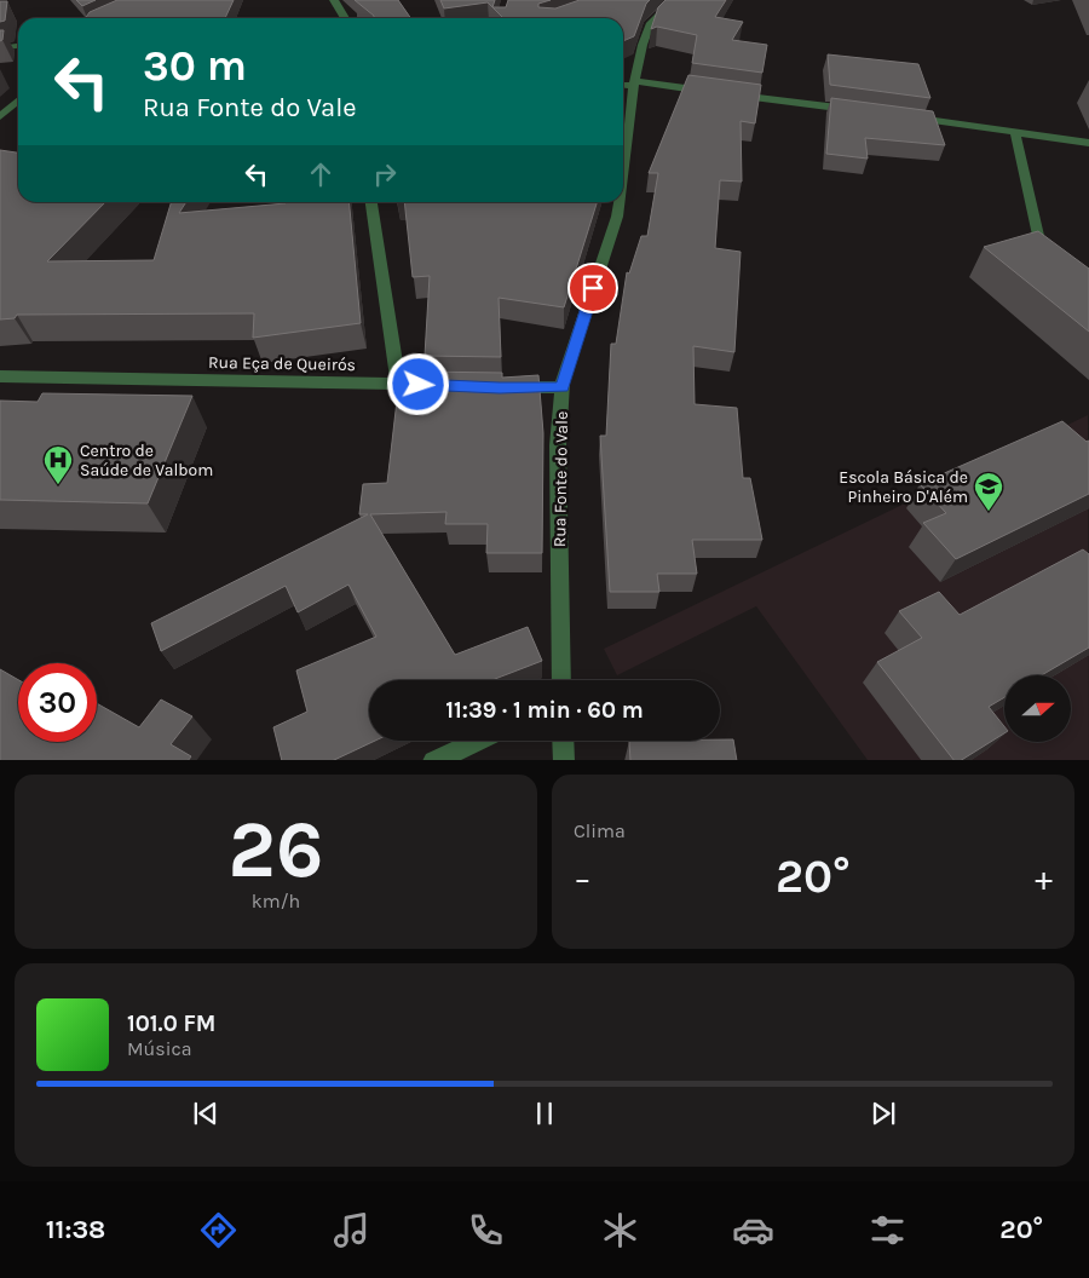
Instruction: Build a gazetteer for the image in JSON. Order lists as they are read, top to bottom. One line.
{"streets":{"street":["Rua Eça de Queirós","Rua Fonte do Vale"]},"places":{"hospital":["Centro de Saúde de Valbom"],"school or university":["Escola Básica de Pinheiro D'Além"]},"north":"right","page":{"turn":["30 m","Rua Fonte do Vale"],"limit":"30","trip":"11:39 · 1 min · 60 m","tile":[["26","km/h"],"Clima"],"heat":["−","20°","+"],"song":["101.0 FM","Música"],"tabs":["11:38","20°"]}}
